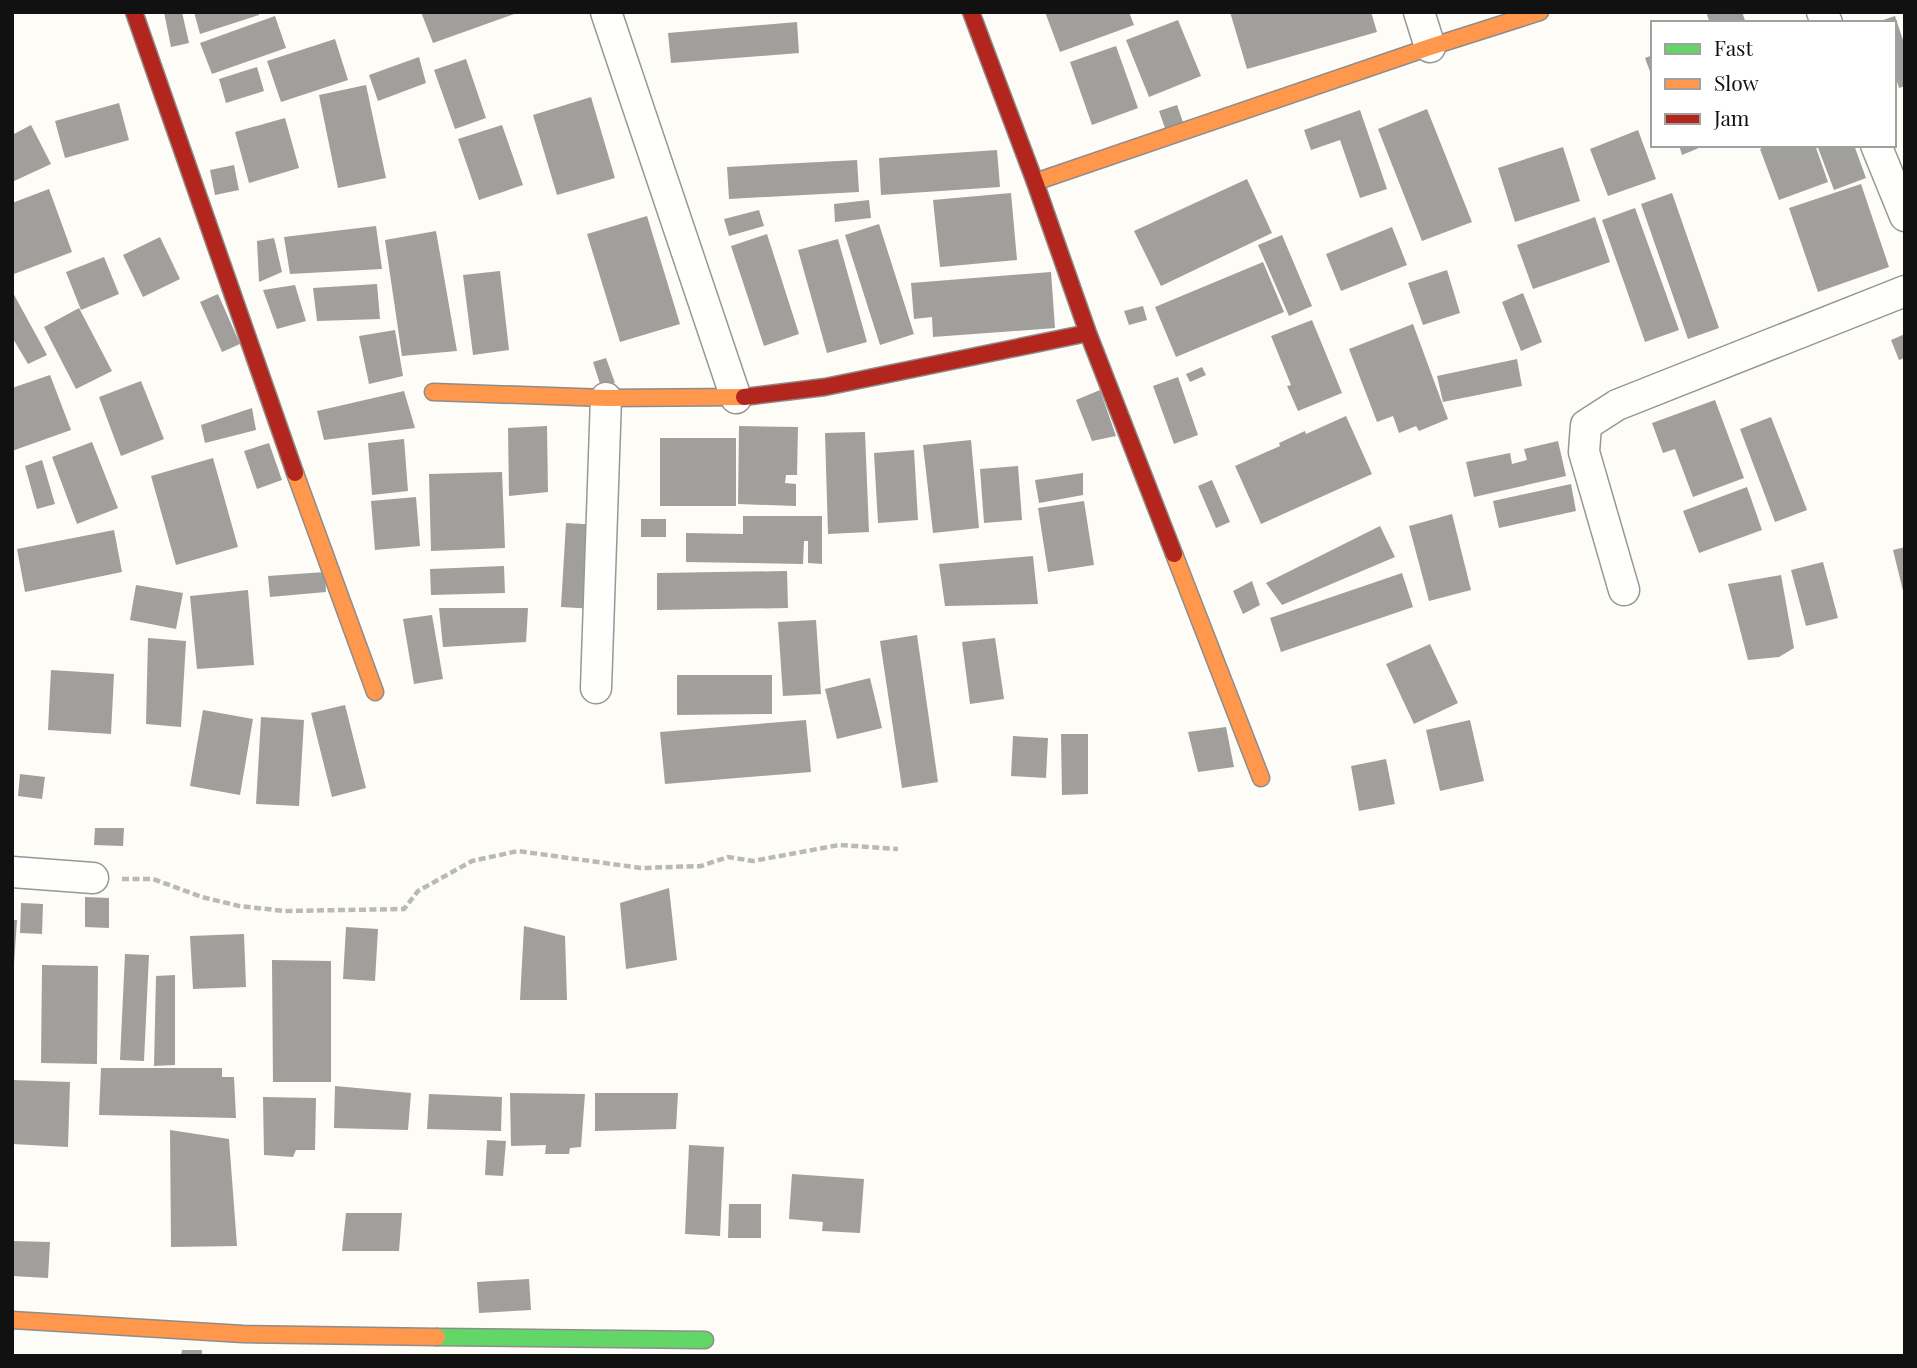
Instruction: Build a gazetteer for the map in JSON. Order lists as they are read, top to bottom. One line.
{"legend":["Fast","Slow","Jam"]}
